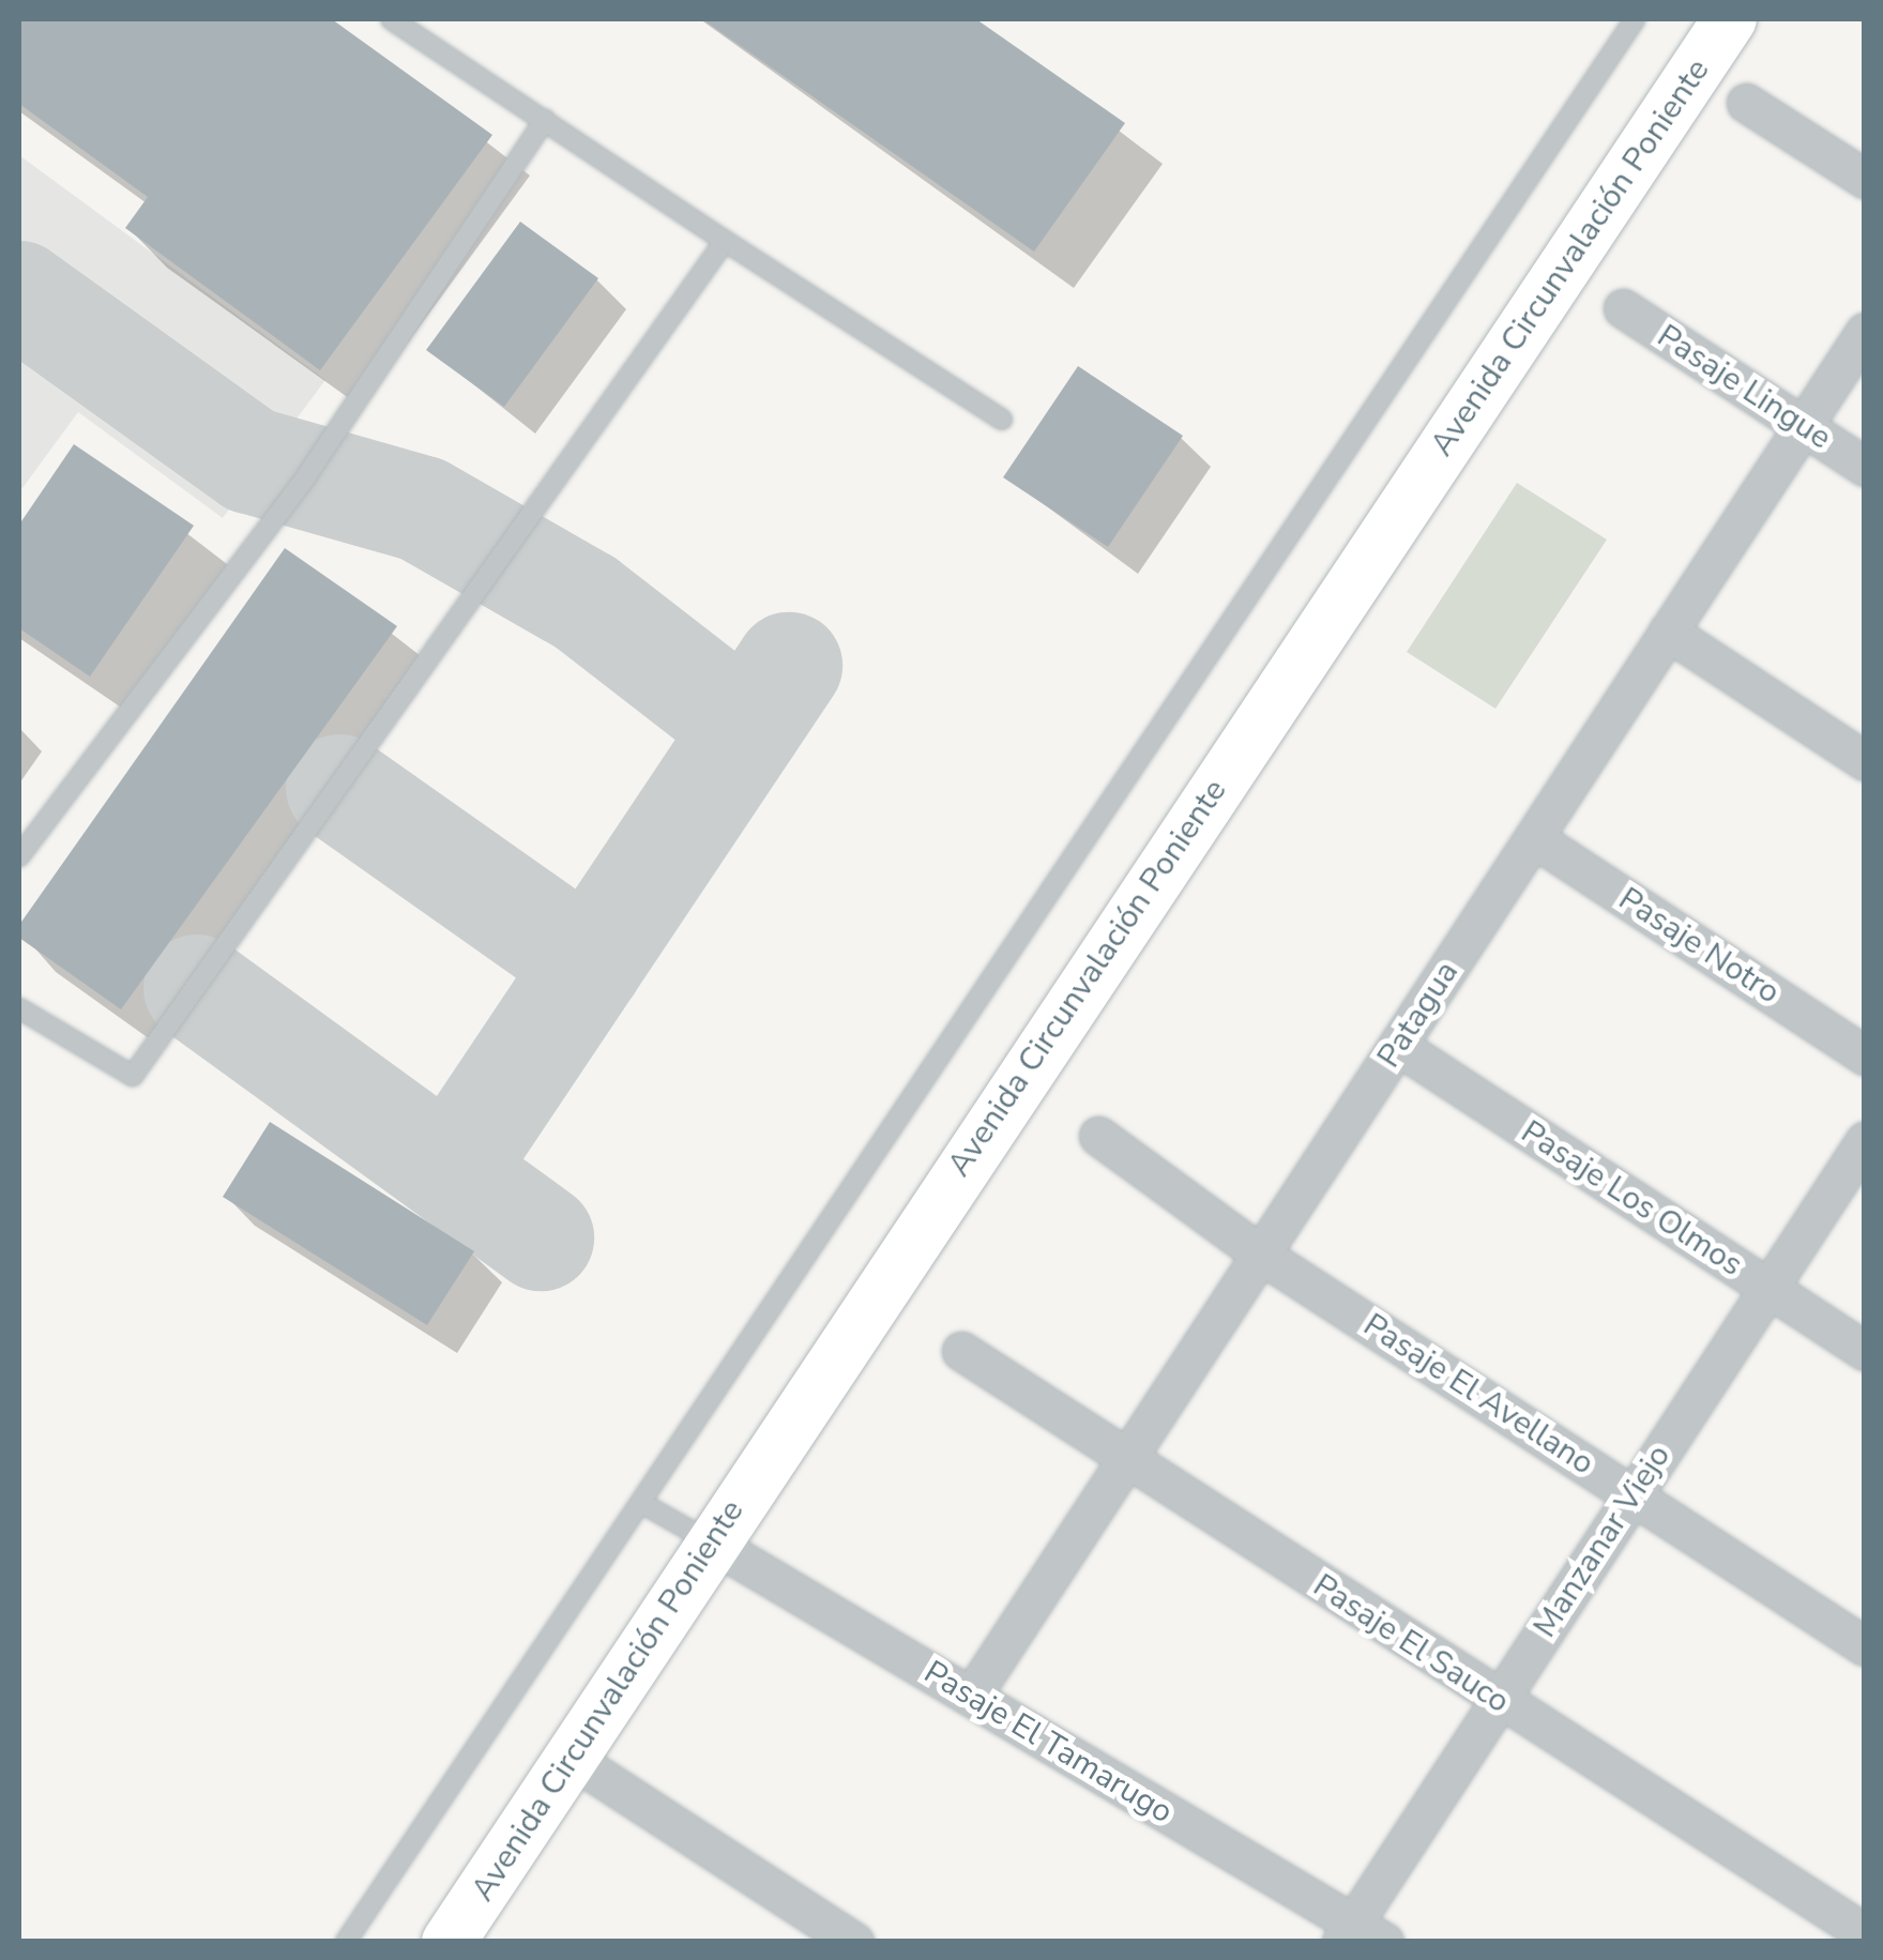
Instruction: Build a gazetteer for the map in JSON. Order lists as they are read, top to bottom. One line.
{"streets":{"street":["Avenida Circunvalación Poniente","Pasaje Lingue","Pasaje Notro","Patagua","Pasaje Los Olmos","Pasaje El Avellano","Manzanar Viejo","Pasaje El Sauco","Pasaje El Tamarugo"]},"crossings":[["Avenida Circunvalación Poniente","Pasaje El Tamarugo"],["Pasaje Lingue","Patagua"],["Pasaje Notro","Patagua"],["Patagua","Pasaje Los Olmos"],["Patagua","Pasaje El Avellano"],["Patagua","Pasaje El Sauco"],["Patagua","Pasaje El Tamarugo"],["Pasaje Los Olmos","Manzanar Viejo"],["Pasaje El Avellano","Manzanar Viejo"],["Manzanar Viejo","Pasaje El Sauco"],["Manzanar Viejo","Pasaje El Tamarugo"]]}
